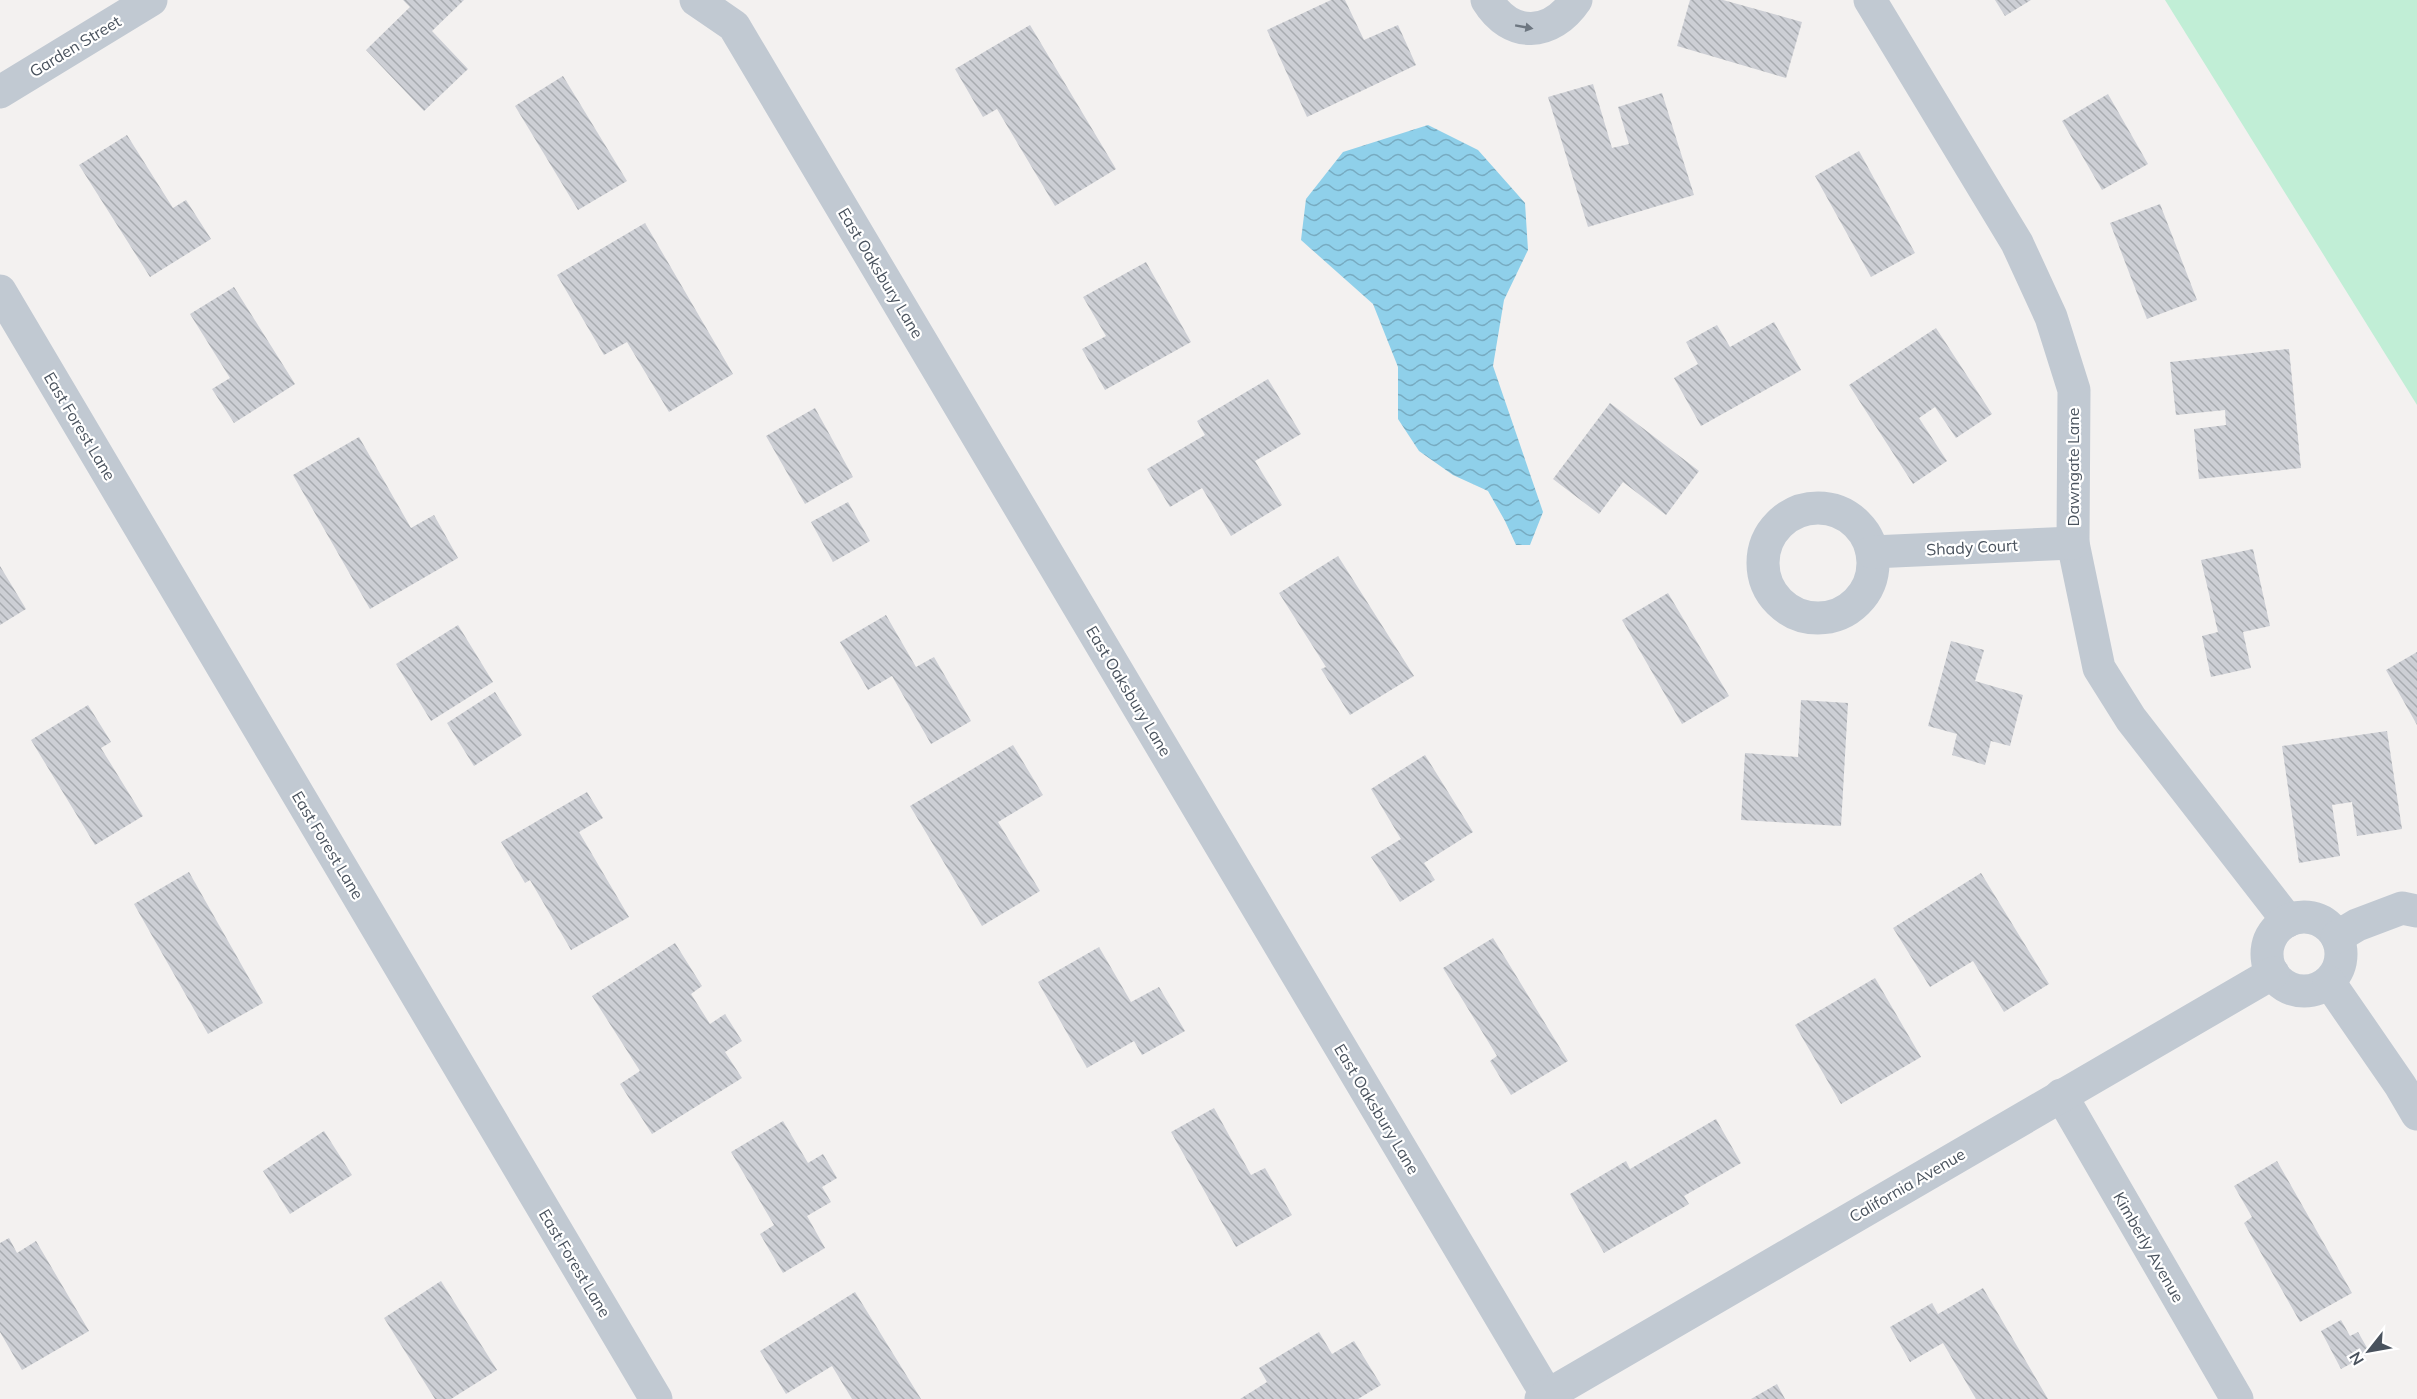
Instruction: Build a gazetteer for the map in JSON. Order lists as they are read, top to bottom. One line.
{"streets":{"street":["Garden Street","East Oaksbury Lane","East Forest Lane","Dawngate Lane","Shady Court","California Avenue","Kimberly Avenue"]},"crossings":[["East Oaksbury Lane","California Avenue"],["Dawngate Lane","Shady Court"],["Dawngate Lane","California Avenue"],["California Avenue","Kimberly Avenue"]],"north":"bottom left"}
